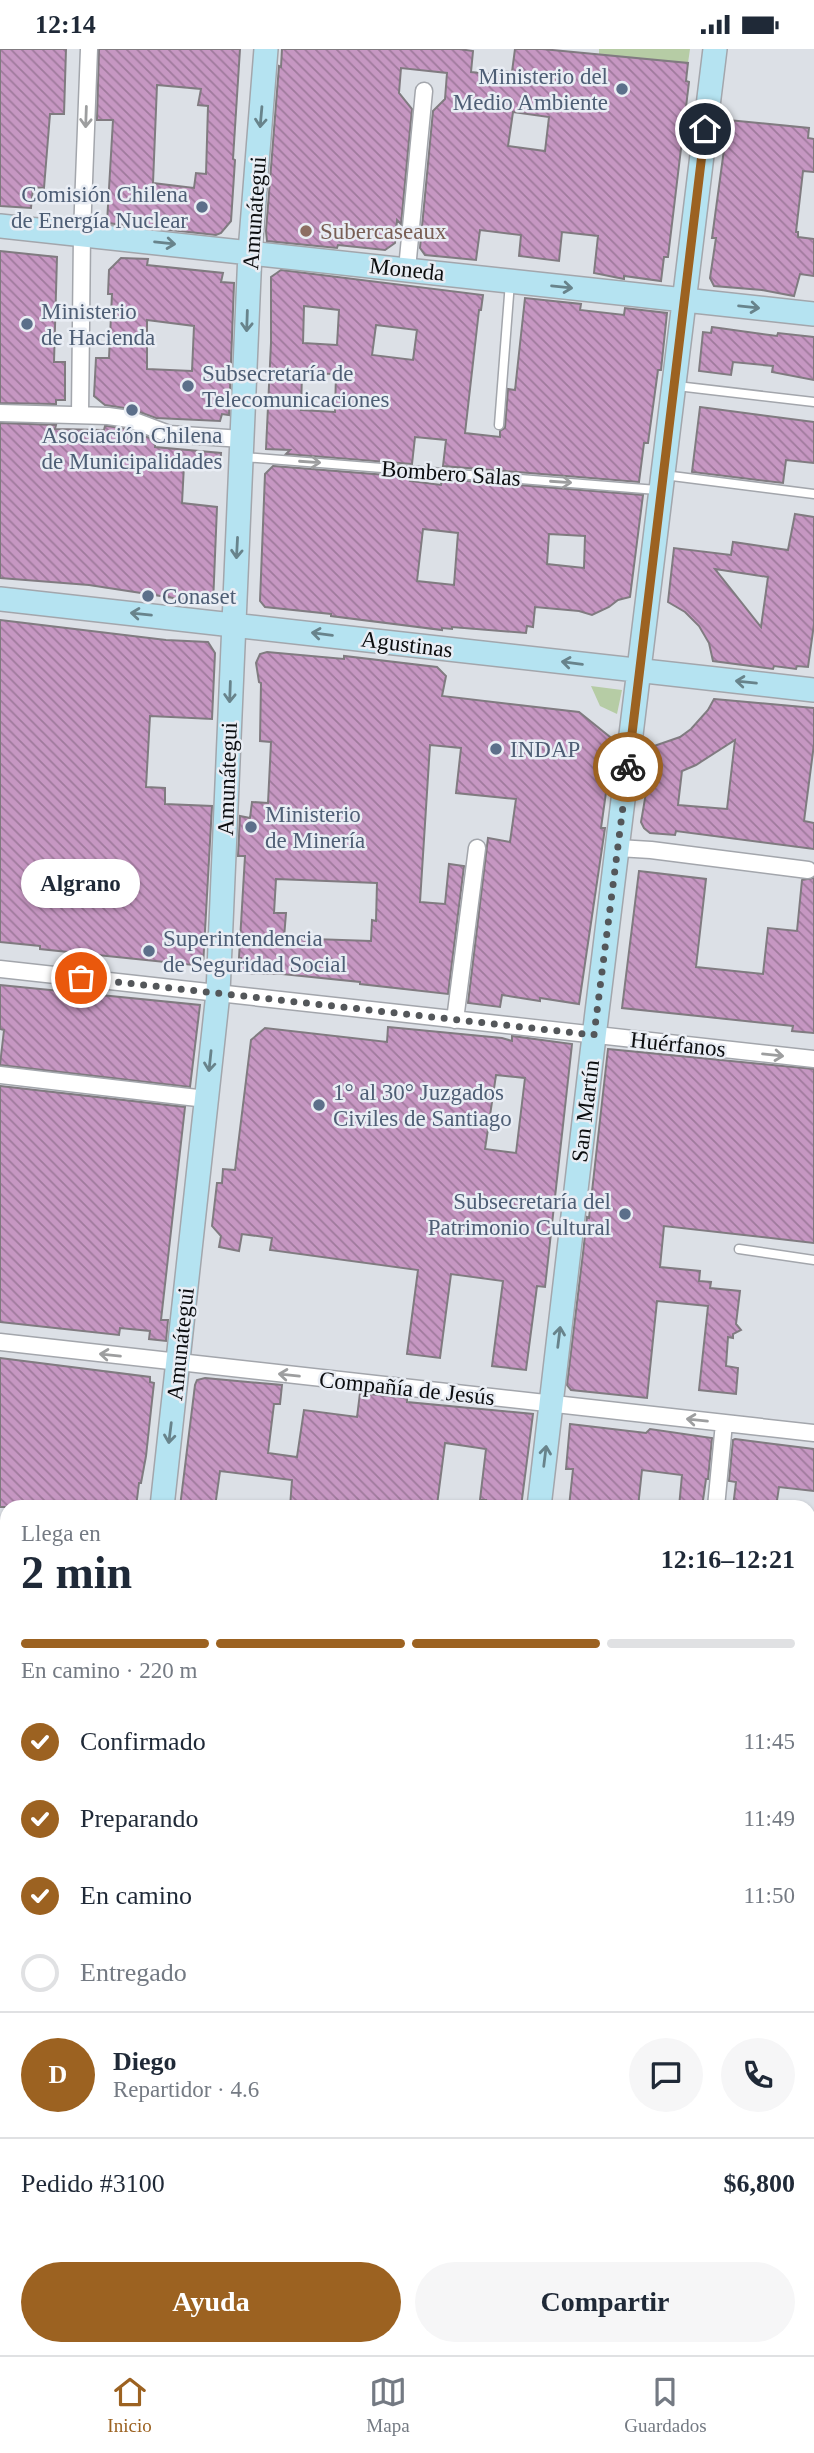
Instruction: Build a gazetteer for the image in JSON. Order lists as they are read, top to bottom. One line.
{"streets":{"street":["Amunátegui","Moneda","Bombero Salas","Agustinas","Huérfanos","San Martín","Compañía de Jesús"]},"crossings":[["Amunátegui","Moneda"],["Amunátegui","Bombero Salas"],["Amunátegui","Agustinas"],["Amunátegui","Huérfanos"],["Amunátegui","Compañía de Jesús"],["Moneda","San Martín"],["Bombero Salas","San Martín"],["Agustinas","San Martín"],["Huérfanos","San Martín"],["San Martín","Compañía de Jesús"]],"one_way":["Moneda","Bombero Salas","Agustinas","Compañía de Jesús"],"places":["Ministerio del Medio Ambiente","Comisión Chilena de Energía Nuclear","Subercaseaux","Ministerio de Hacienda","Subsecretaría de Telecomunicaciones","Asociación Chilena de Municipalidades","Conaset","INDAP","Ministerio de Minería","Superintendencia de Seguridad Social","Algrano","1° al 30° Juzgados Civiles de Santiago","Subsecretaría del Patrimonio Cultural"],"page":{"status":"12:14","bubble":"Algrano","heading":["2 min","Llega en","12:16–12:21"],"panel":["Diego","Repartidor · 4.6","Pedido #3100","$6,800"],"bar":"En camino · 220 m","list":[["Confirmado","11:45"],["Preparando","11:49"],["En camino","11:50"],"Entregado"],"round":"D","buttons":["Ayuda","Compartir"],"tabs":["Inicio","Mapa","Guardados"]}}
